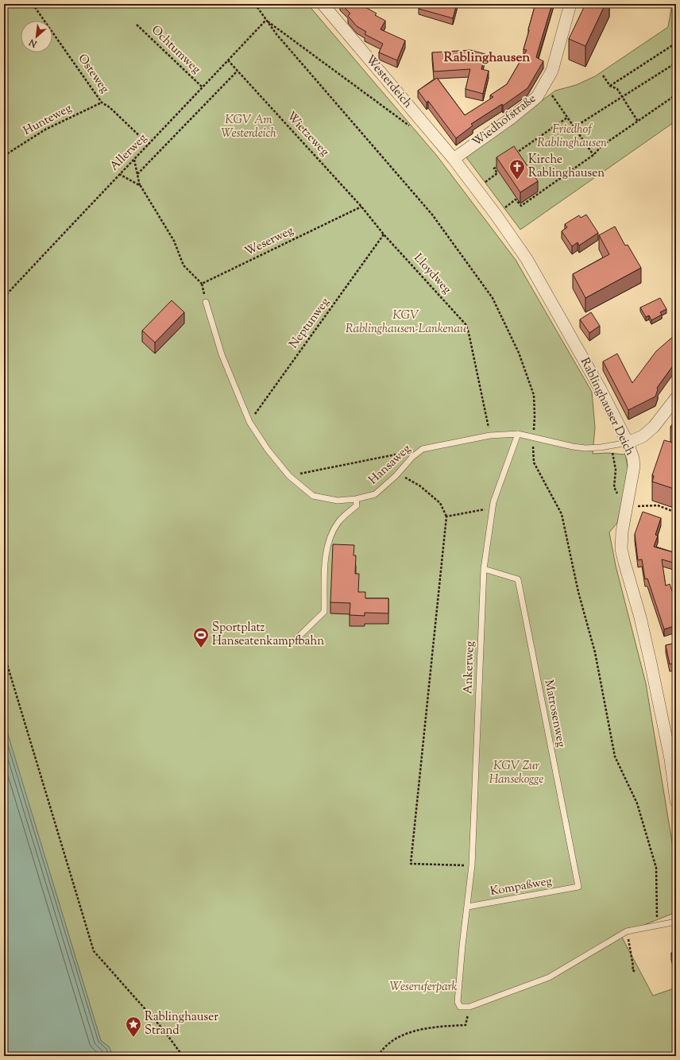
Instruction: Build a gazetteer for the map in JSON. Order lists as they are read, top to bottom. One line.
{"streets":{"street":["Westerdeich","Wiedhofstraße","Rablinghauser Deich"],"lane":["Hansaweg","Ankerweg","Matrosenweg","Kompaßweg"],"path":["Ochtumweg","Osteweg","Hunteweg","Wietzeweg","Allerweg","Weserweg","Lloydweg","Neptunweg"]},"crossings":[["Ochtumweg","Allerweg"],["Osteweg","Hunteweg"],["Osteweg","Allerweg"],["Westerdeich","Wiedhofstraße"],["Westerdeich","Rablinghauser Deich"],["Wiedhofstraße","Rablinghauser Deich"],["Wietzeweg","Allerweg"],["Wietzeweg","Weserweg"],["Wietzeweg","Lloydweg"],["Weserweg","Lloydweg"],["Lloydweg","Neptunweg"],["Lloydweg","Hansaweg"],["Neptunweg","Hansaweg"],["Rablinghauser Deich","Hansaweg"],["Hansaweg","Ankerweg"],["Ankerweg","Matrosenweg"],["Ankerweg","Kompaßweg"],["Matrosenweg","Kompaßweg"]],"districts":["Rablinghausen"],"parks":["KGV Am Westerdeich","Friedhof Rablinghausen","KGV Rablinghausen-Lankenau","KGV Zur Hansekogge","Weseruferpark"],"places":{"church":["Kirche Rablinghausen"],"sports":["Sportplatz Hanseatenkampfbahn"],"place":["Rablinghauser Strand"]},"north":"bottom left"}
